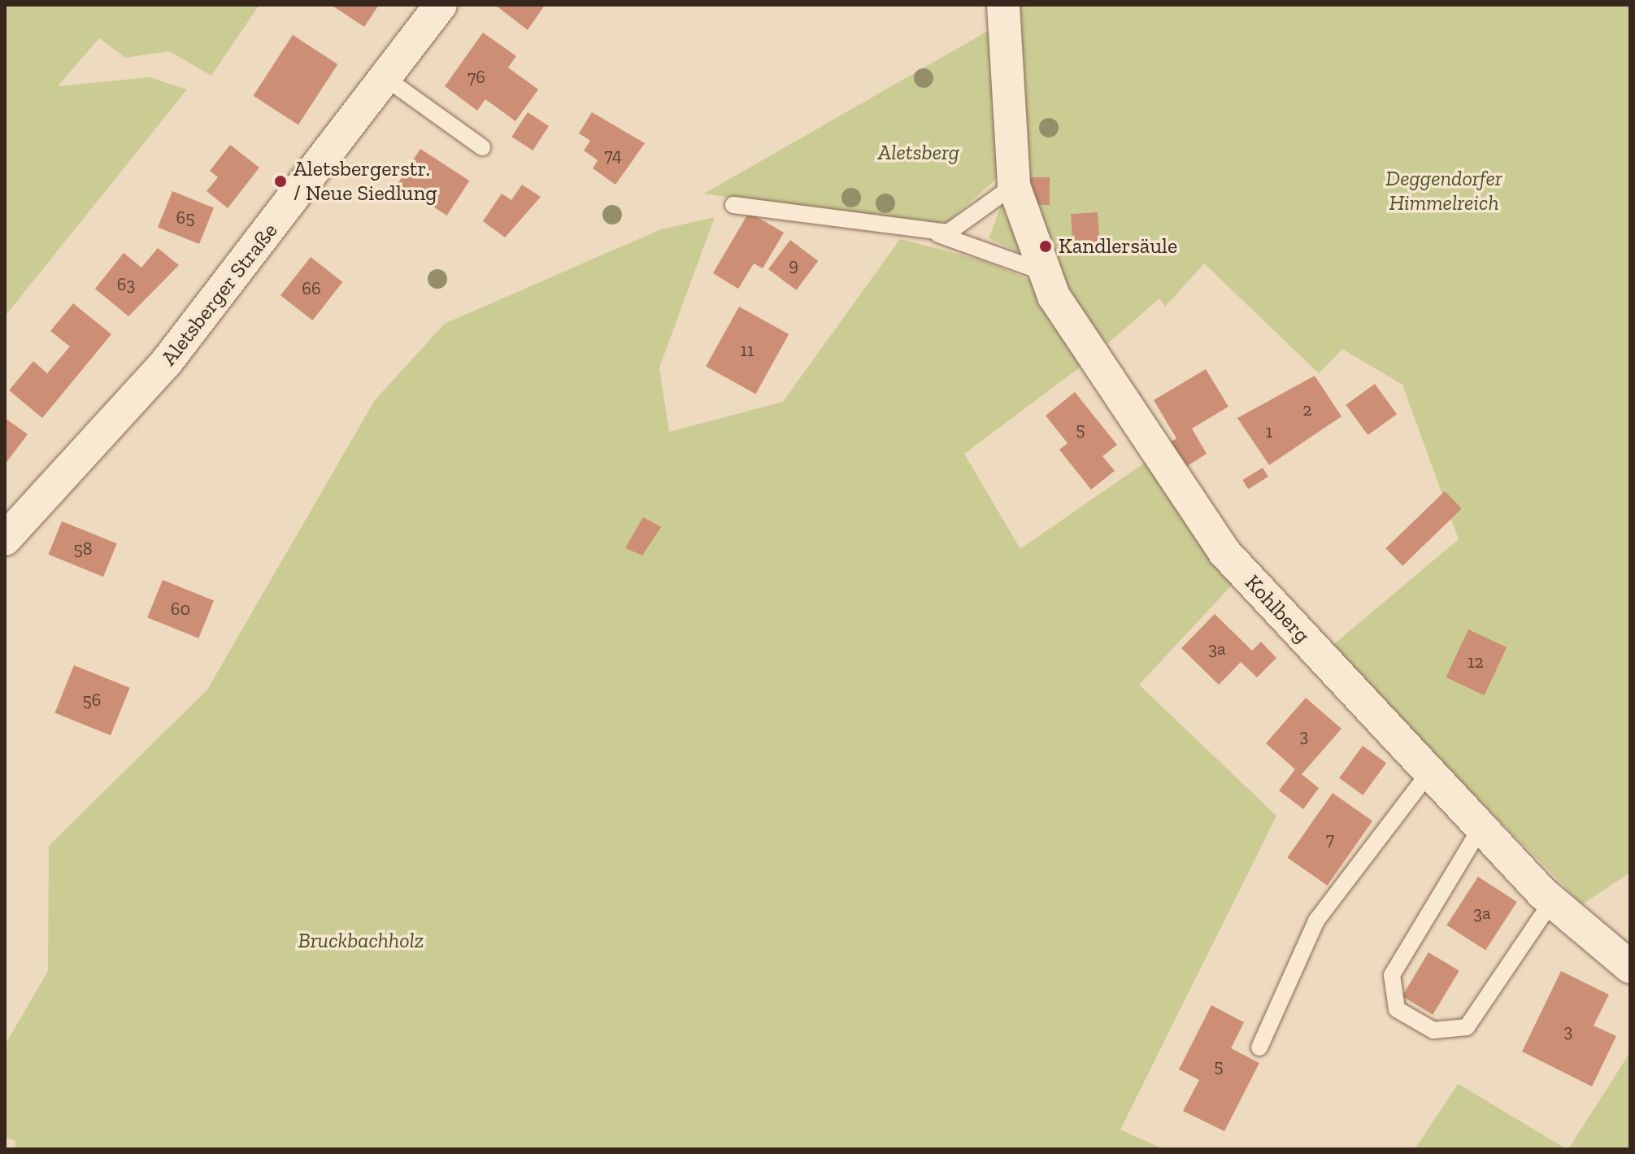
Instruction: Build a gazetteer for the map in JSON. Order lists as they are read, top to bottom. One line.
{"streets":{"street":["Aletsberger Straße","Kohlberg"]},"parks":["Aletsberg","Deggendorfer Himmelreich","Bruckbachholz"],"places":["Aletsbergerstr. / Neue Siedlung","Kandlersäule"],"house_numbers":["76","74","65","9","63","66","11","2","5","1","58","60","3a","12","56","3","7","3a","3","5"]}
